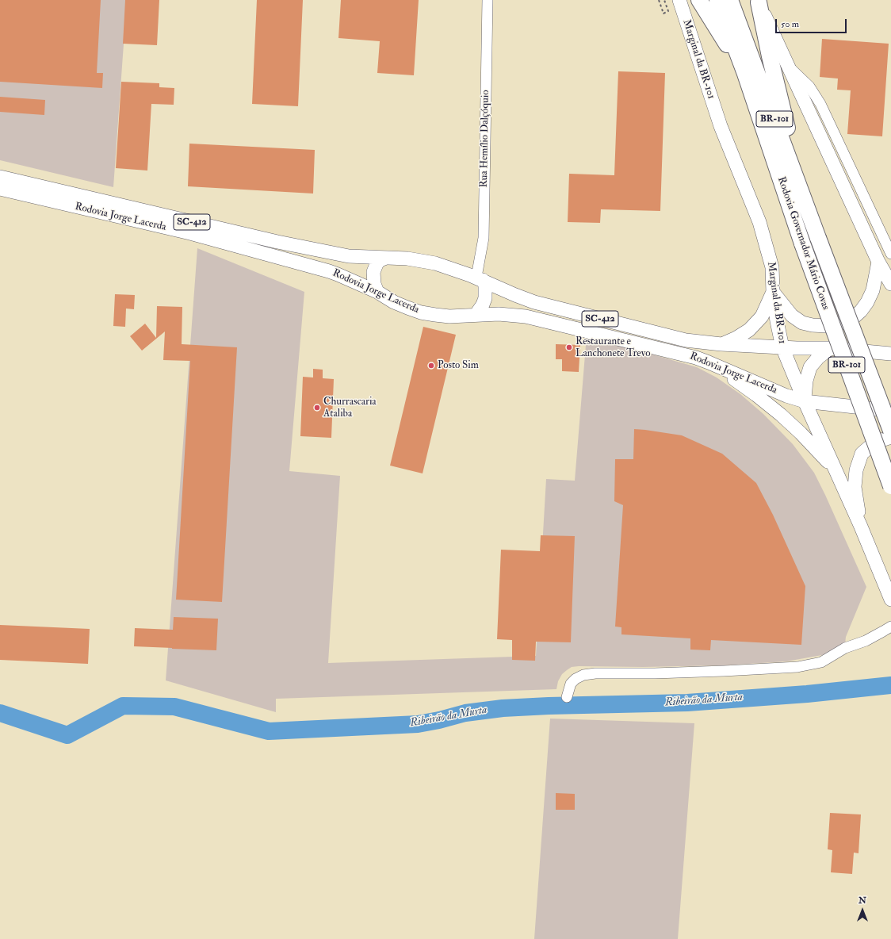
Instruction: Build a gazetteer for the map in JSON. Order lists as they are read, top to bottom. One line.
{"streets":{"highway":["BR-101","Rodovia Governador Mário Covas"],"main road":["Marginal da BR-101","Rodovia Jorge Lacerda","SC-412"],"street":["Rua Hemílio Dalçóquio"]},"crossings":[["Marginal da BR-101","Rodovia Jorge Lacerda"],["Rua Hemílio Dalçóquio","Rodovia Jorge Lacerda"]],"water":["Ribeirão da Murta"],"places":["Restaurante e Lanchonete Trevo","Posto Sim","Churrascaria Ataliba"],"scale_bar":"50 m","north":"top"}
